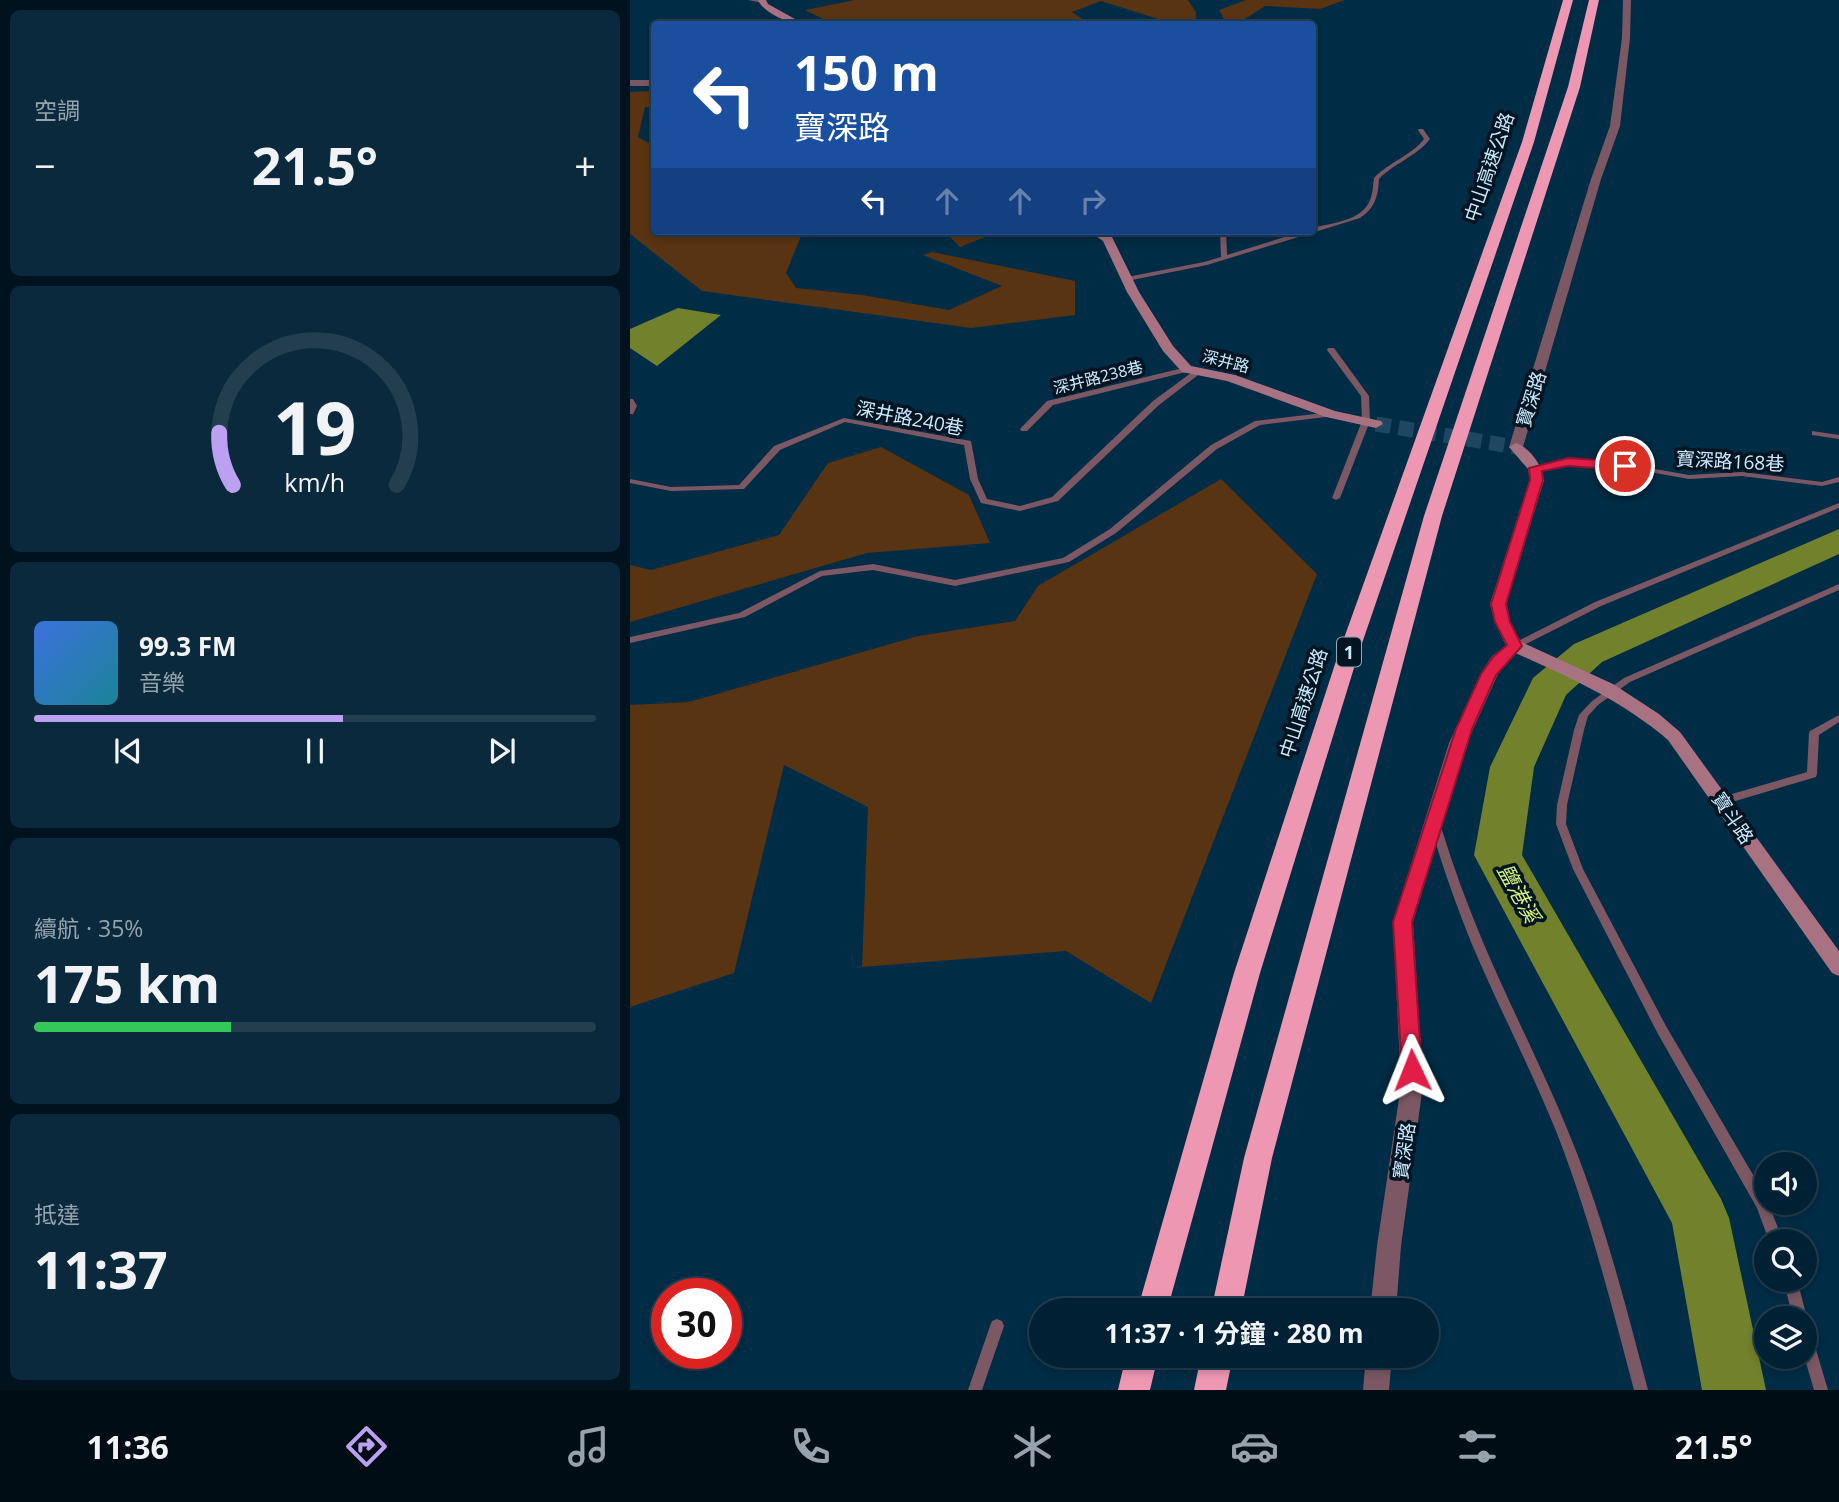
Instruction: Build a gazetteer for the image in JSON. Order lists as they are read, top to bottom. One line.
{"streets":{"highway":["中山高速公路","1"],"street":["深井路","寶深路","寶斗路"],"lane":["深井路238巷","深井路240巷","寶深路168巷"]},"crossings":[["深井路","深井路238巷"],["深井路","深井路240巷"],["深井路238巷","深井路240巷"],["寶深路","寶深路168巷"],["寶深路","寶斗路"]],"water":["鹽港溪"],"page":{"tile":["空調",["續航 · 35%","175 km"],["抵達","11:37"]],"turn":["150 m","寶深路"],"heat":["−","21.5°","+"],"song":["99.3 FM","音樂"],"limit":"30","trip":"11:37 · 1 分鐘 · 280 m","tabs":["11:36","21.5°"],"gauge":["19","km/h"]}}
